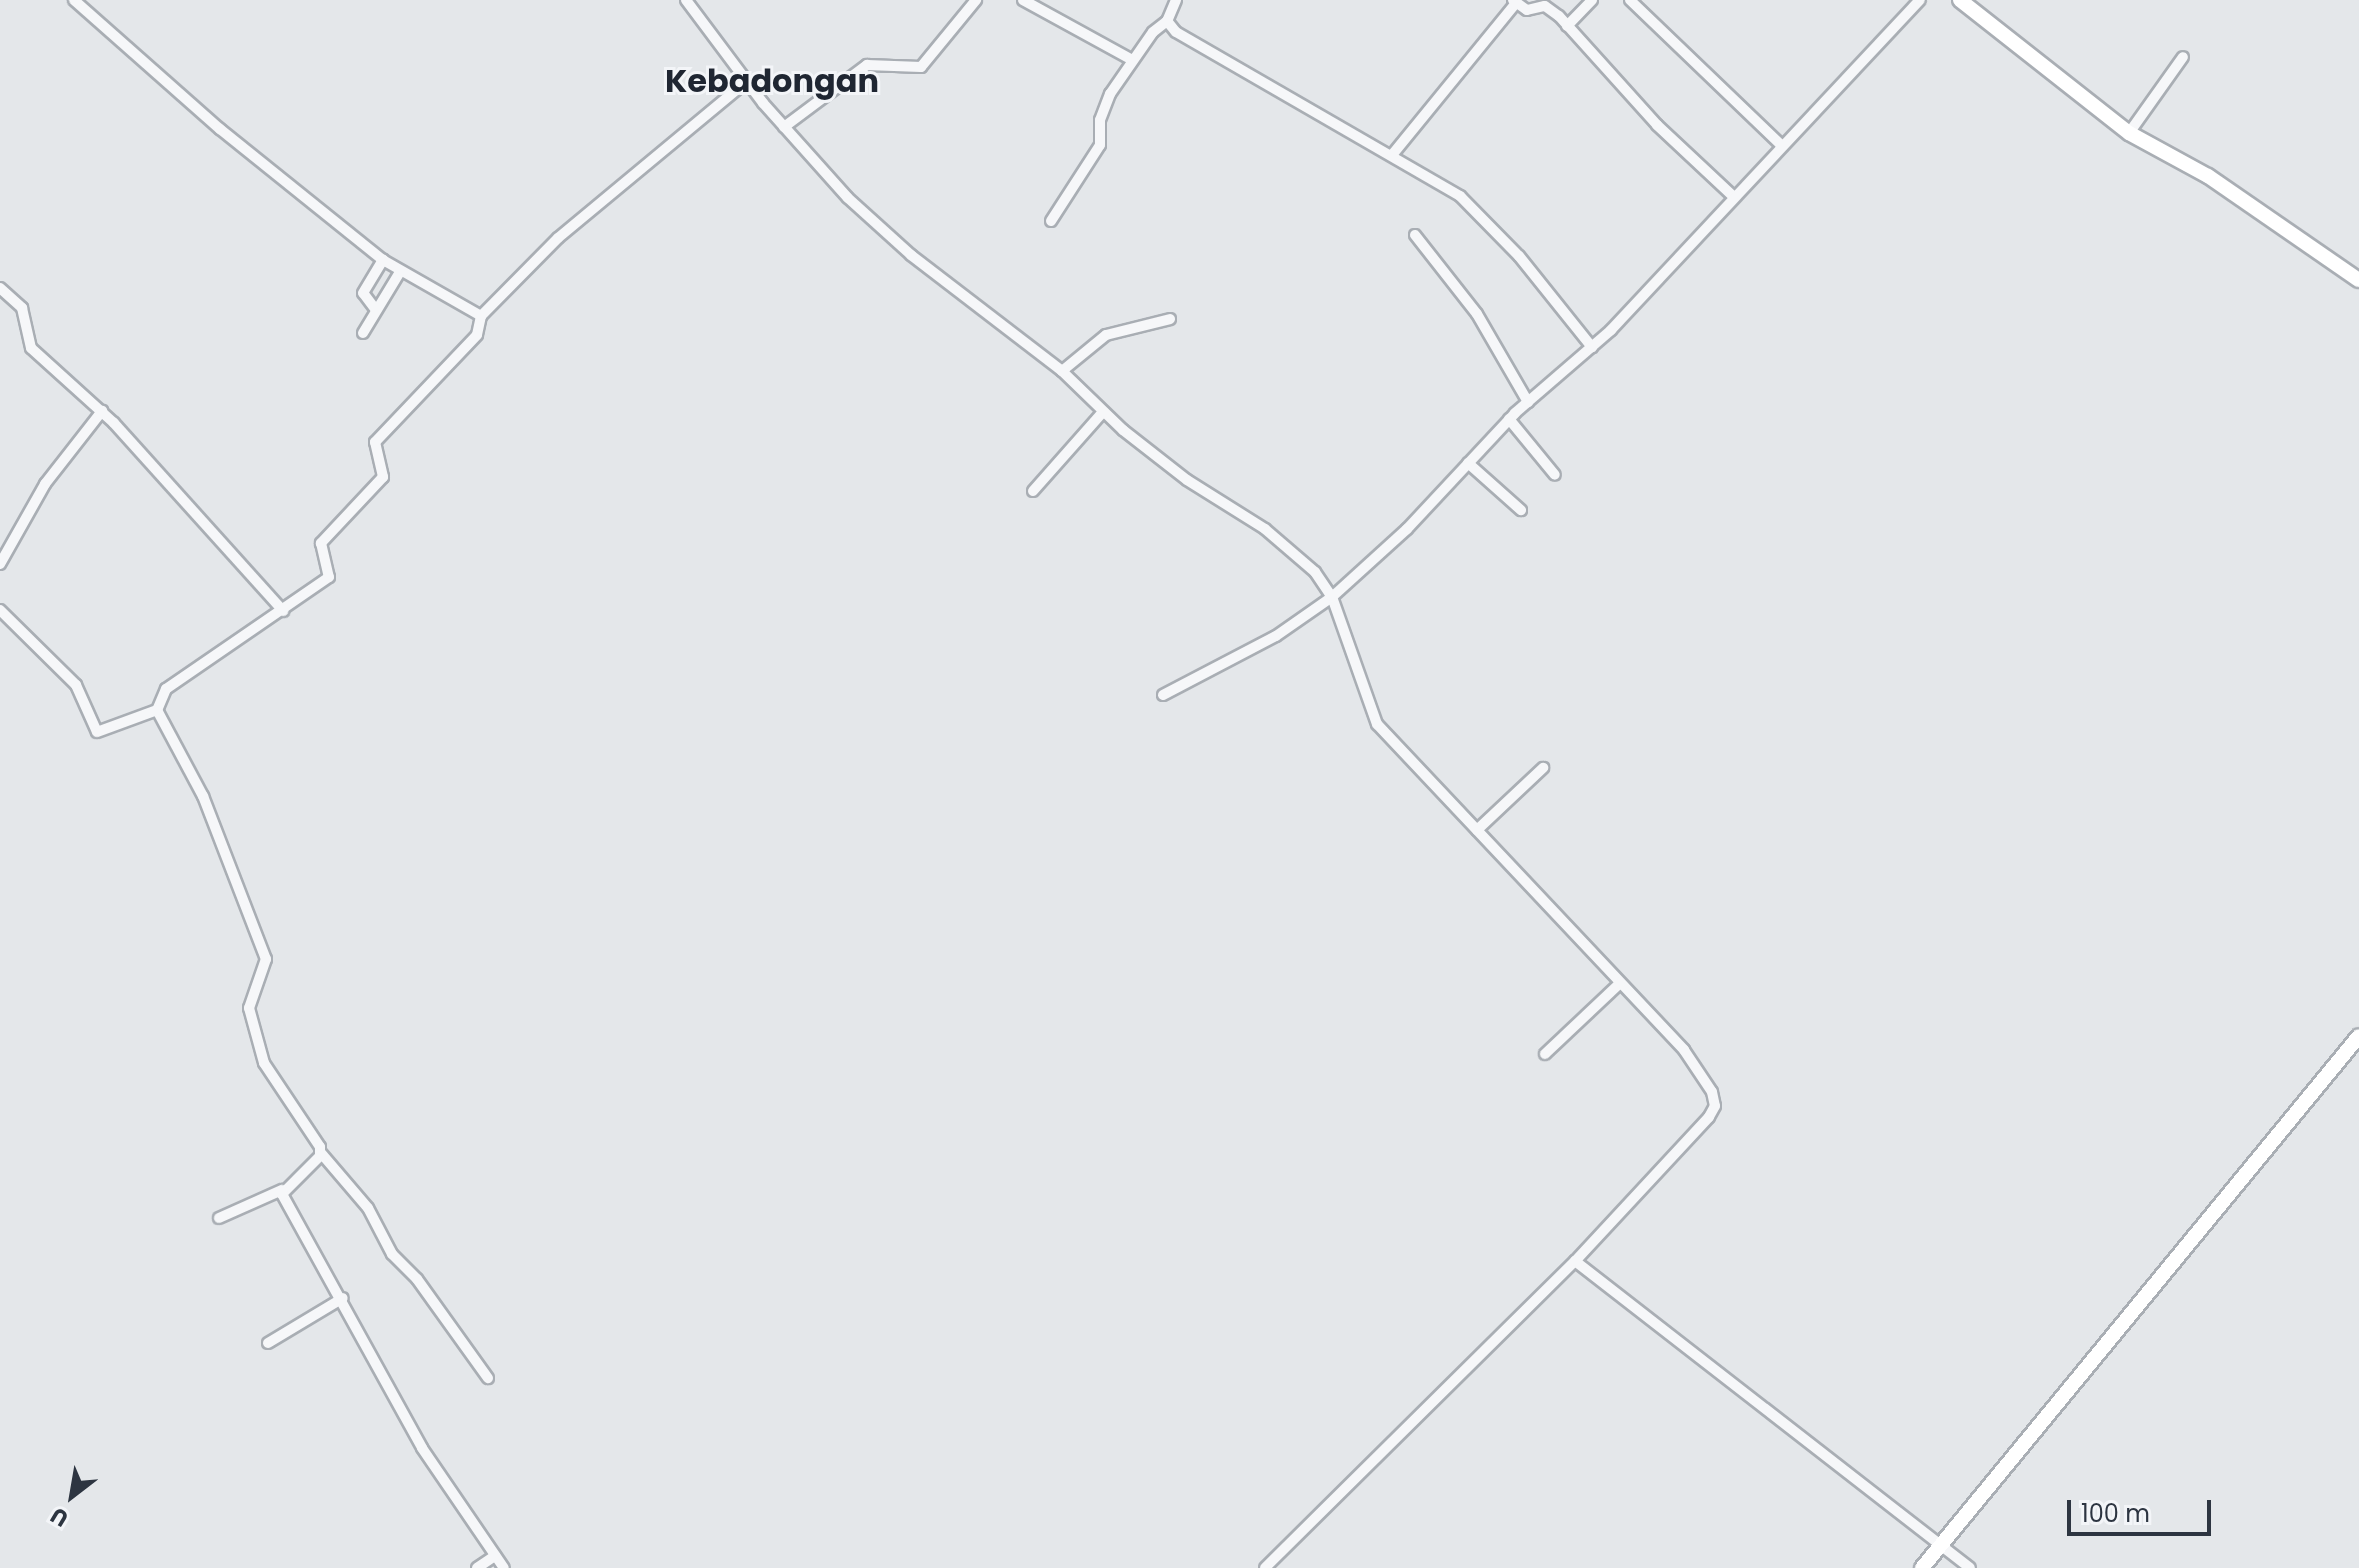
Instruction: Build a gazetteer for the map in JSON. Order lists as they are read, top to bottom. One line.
{"districts":["Kebadongan"],"scale_bar":"100 m","north":"bottom left"}
